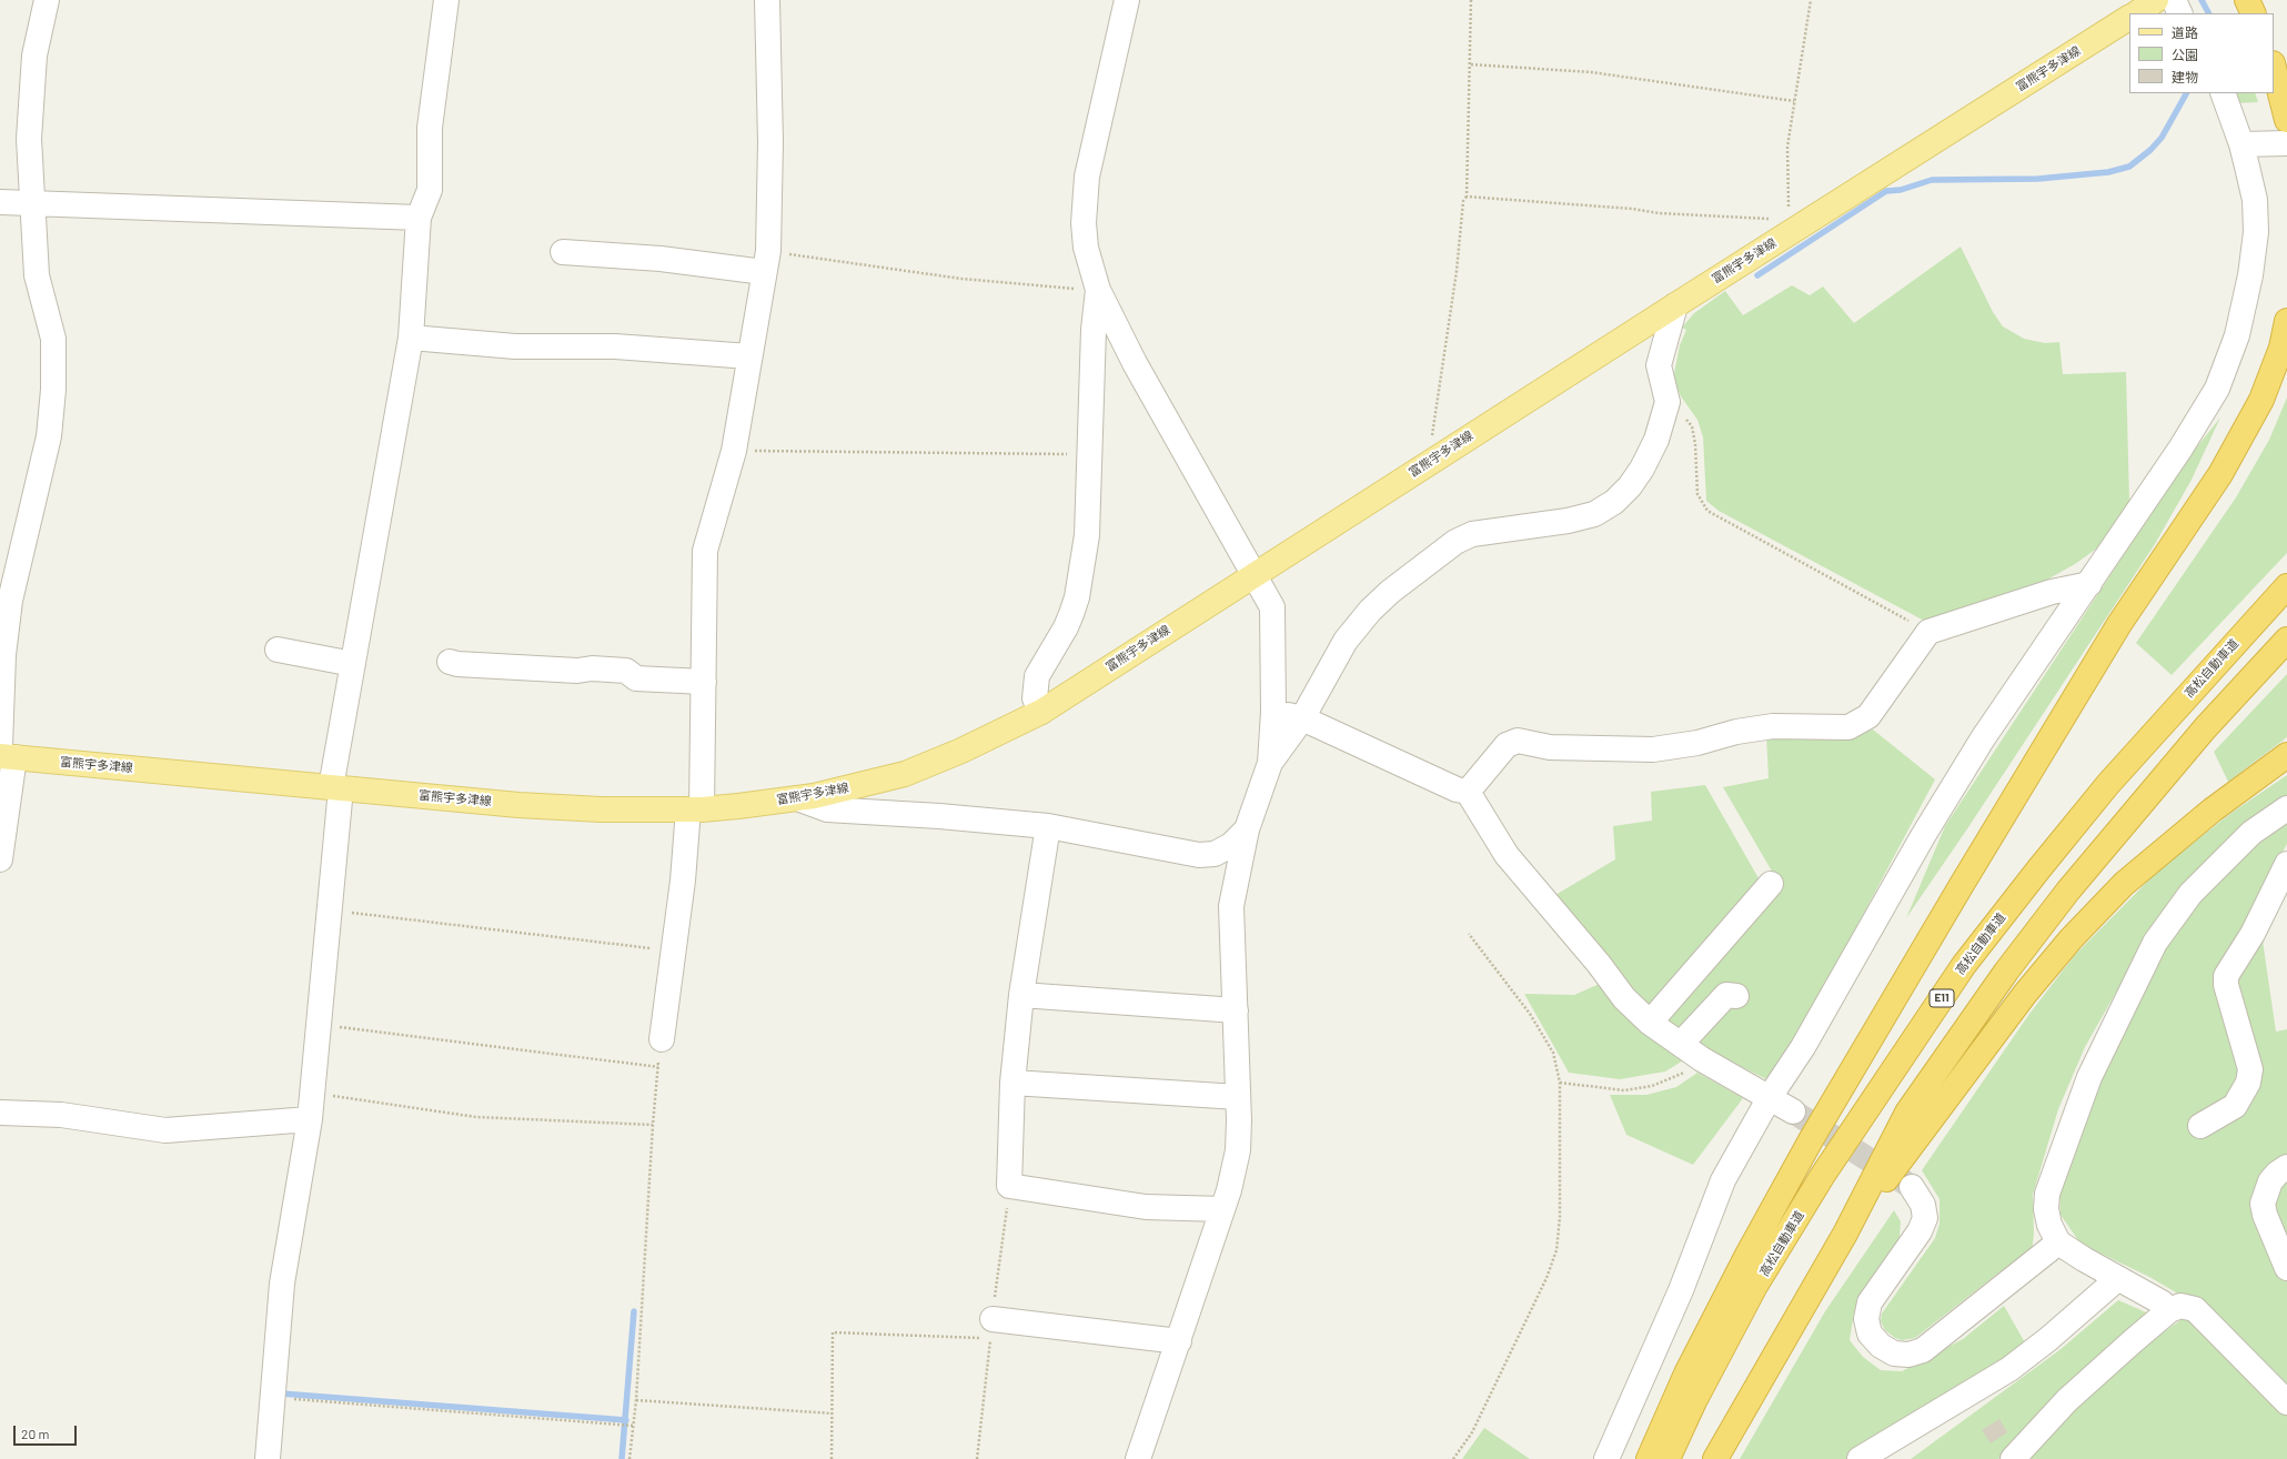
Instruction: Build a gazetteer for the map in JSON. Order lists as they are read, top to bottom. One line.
{"streets":{"highway":["高松自動車道","E11"],"main road":["富熊宇多津線"]},"legend":["道路","公園","建物"],"scale_bar":"20 m"}
